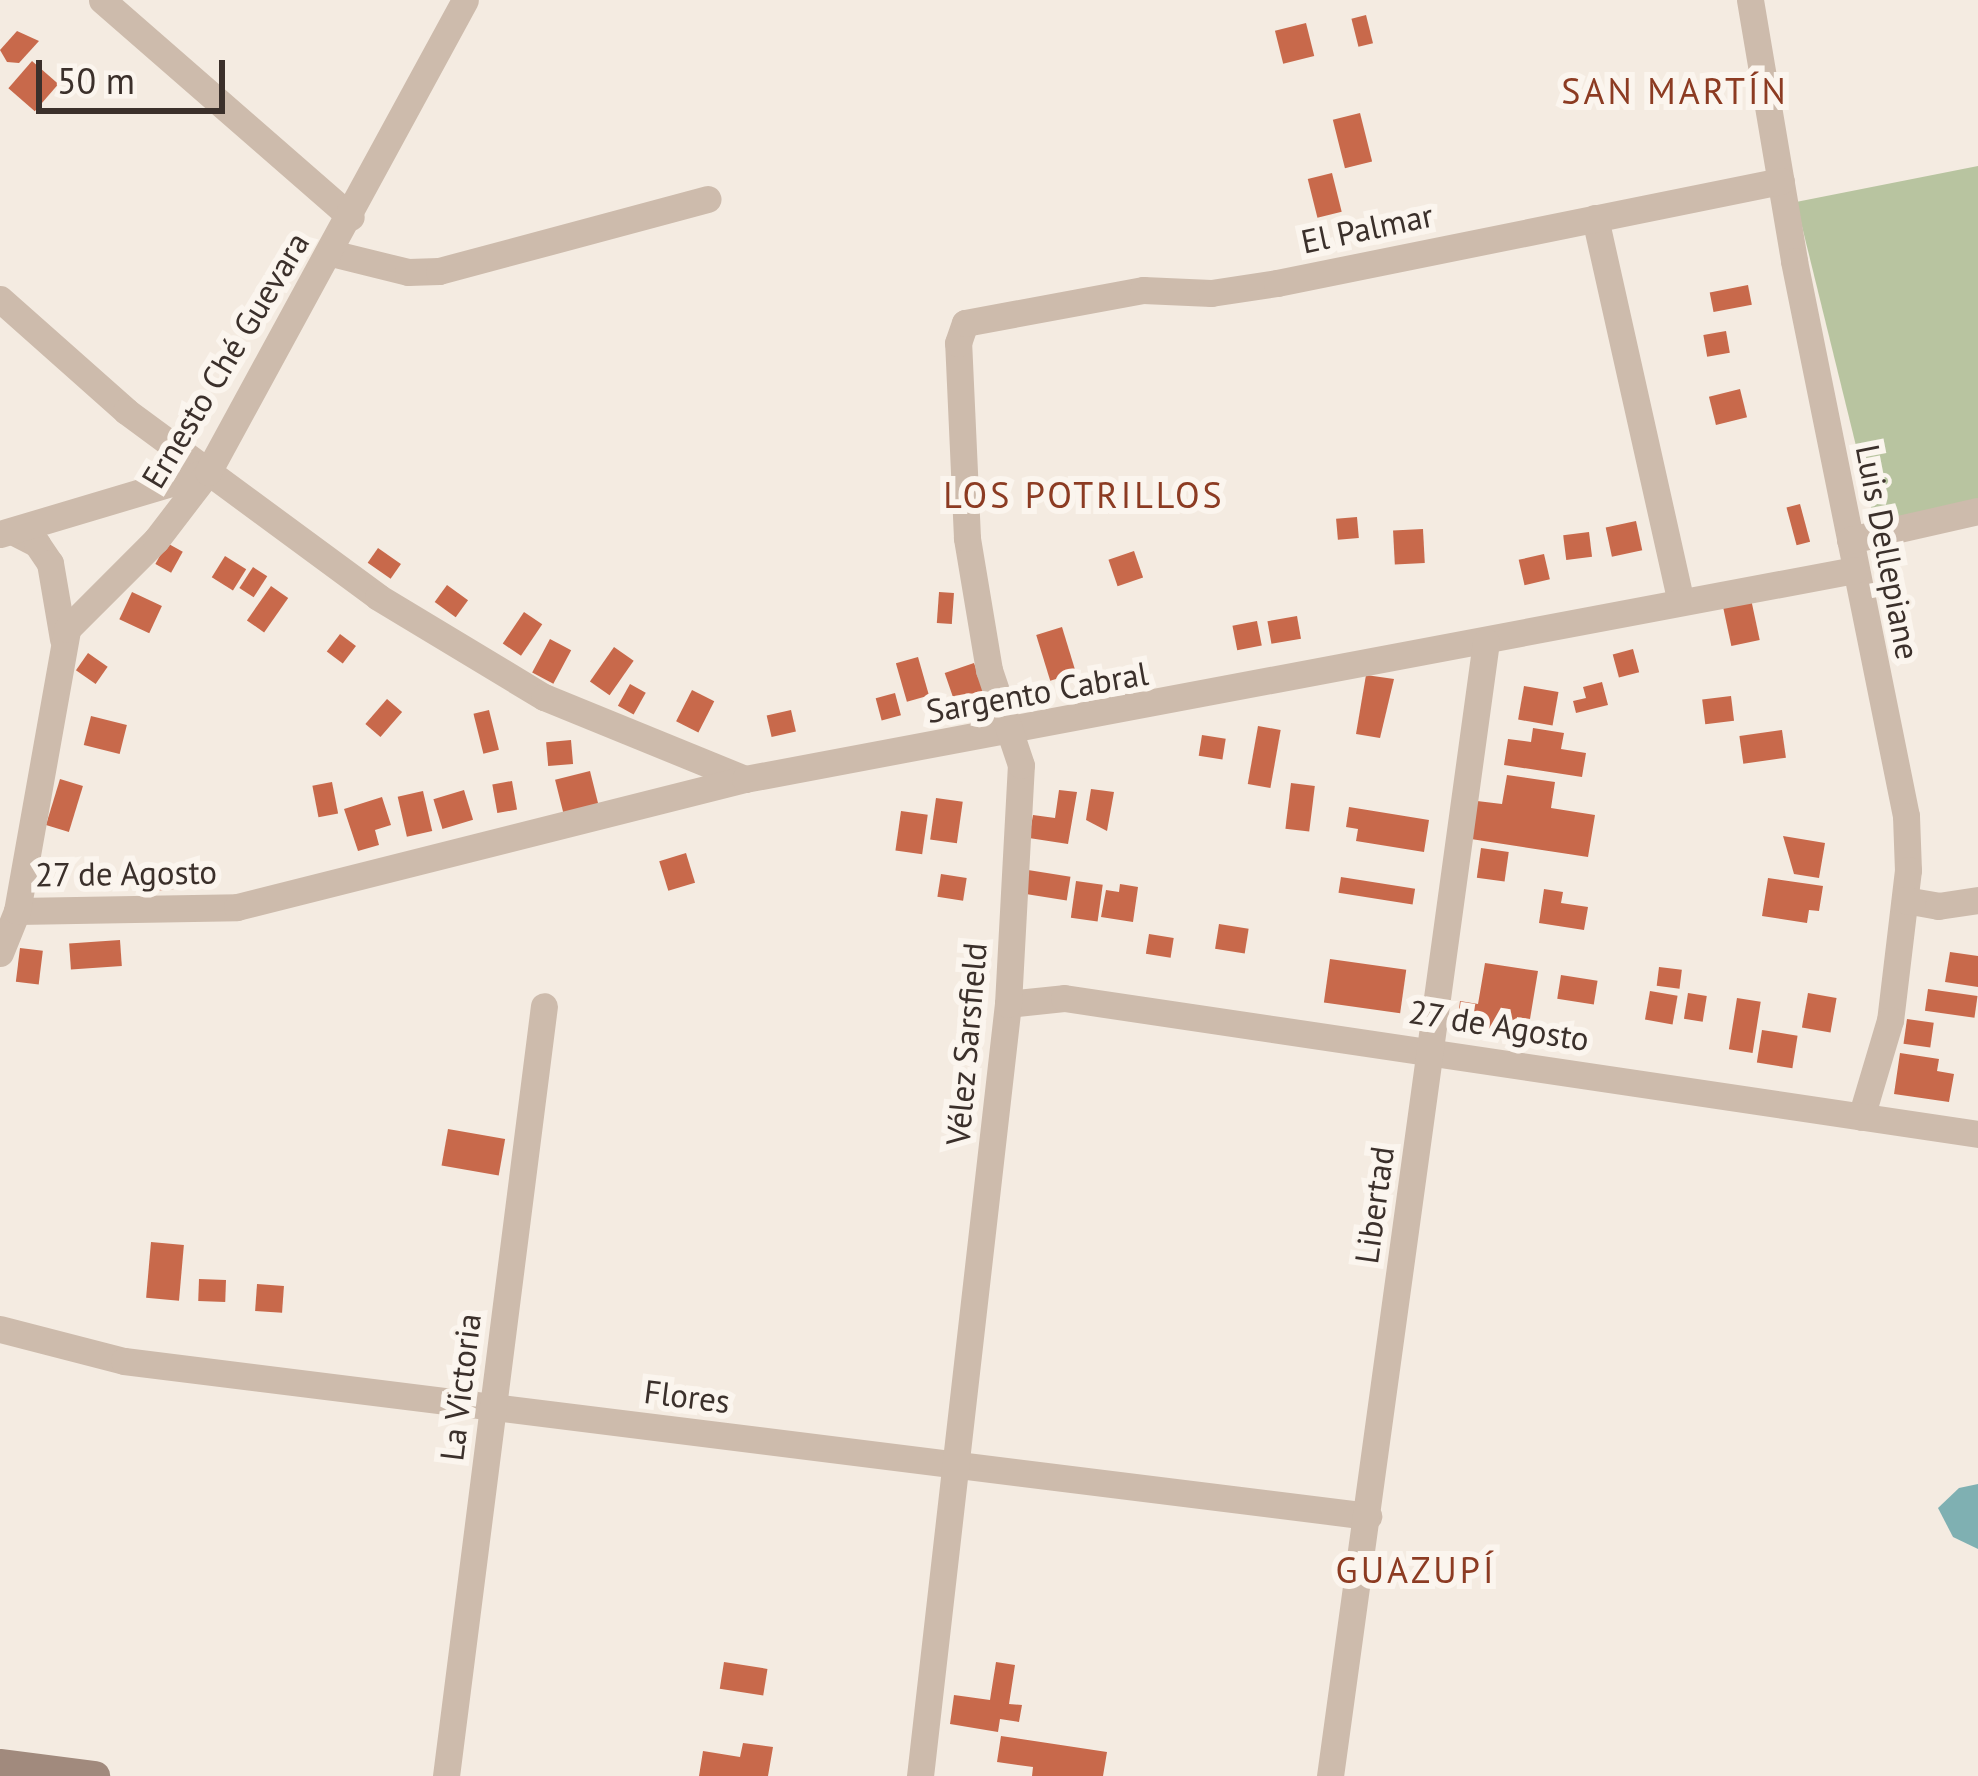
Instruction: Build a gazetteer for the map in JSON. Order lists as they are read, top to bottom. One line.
{"streets":{"street":["El Palmar","Ernesto Ché Guevara","Luis Dellepiane","Sargento Cabral","27 de Agosto","Vélez Sarsfield","Libertad","La Victoria","Flores"]},"crossings":[["El Palmar","Luis Dellepiane"],["El Palmar","Vélez Sarsfield"],["Luis Dellepiane","Sargento Cabral"],["Luis Dellepiane","27 de Agosto"],["Sargento Cabral","27 de Agosto"],["Sargento Cabral","Vélez Sarsfield"],["Sargento Cabral","Libertad"],["27 de Agosto","Vélez Sarsfield"],["27 de Agosto","Libertad"],["Vélez Sarsfield","Flores"],["Libertad","Flores"],["La Victoria","Flores"]],"districts":["SAN MARTÍN","LOS POTRILLOS","GUAZUPÍ"],"scale_bar":"50 m"}
